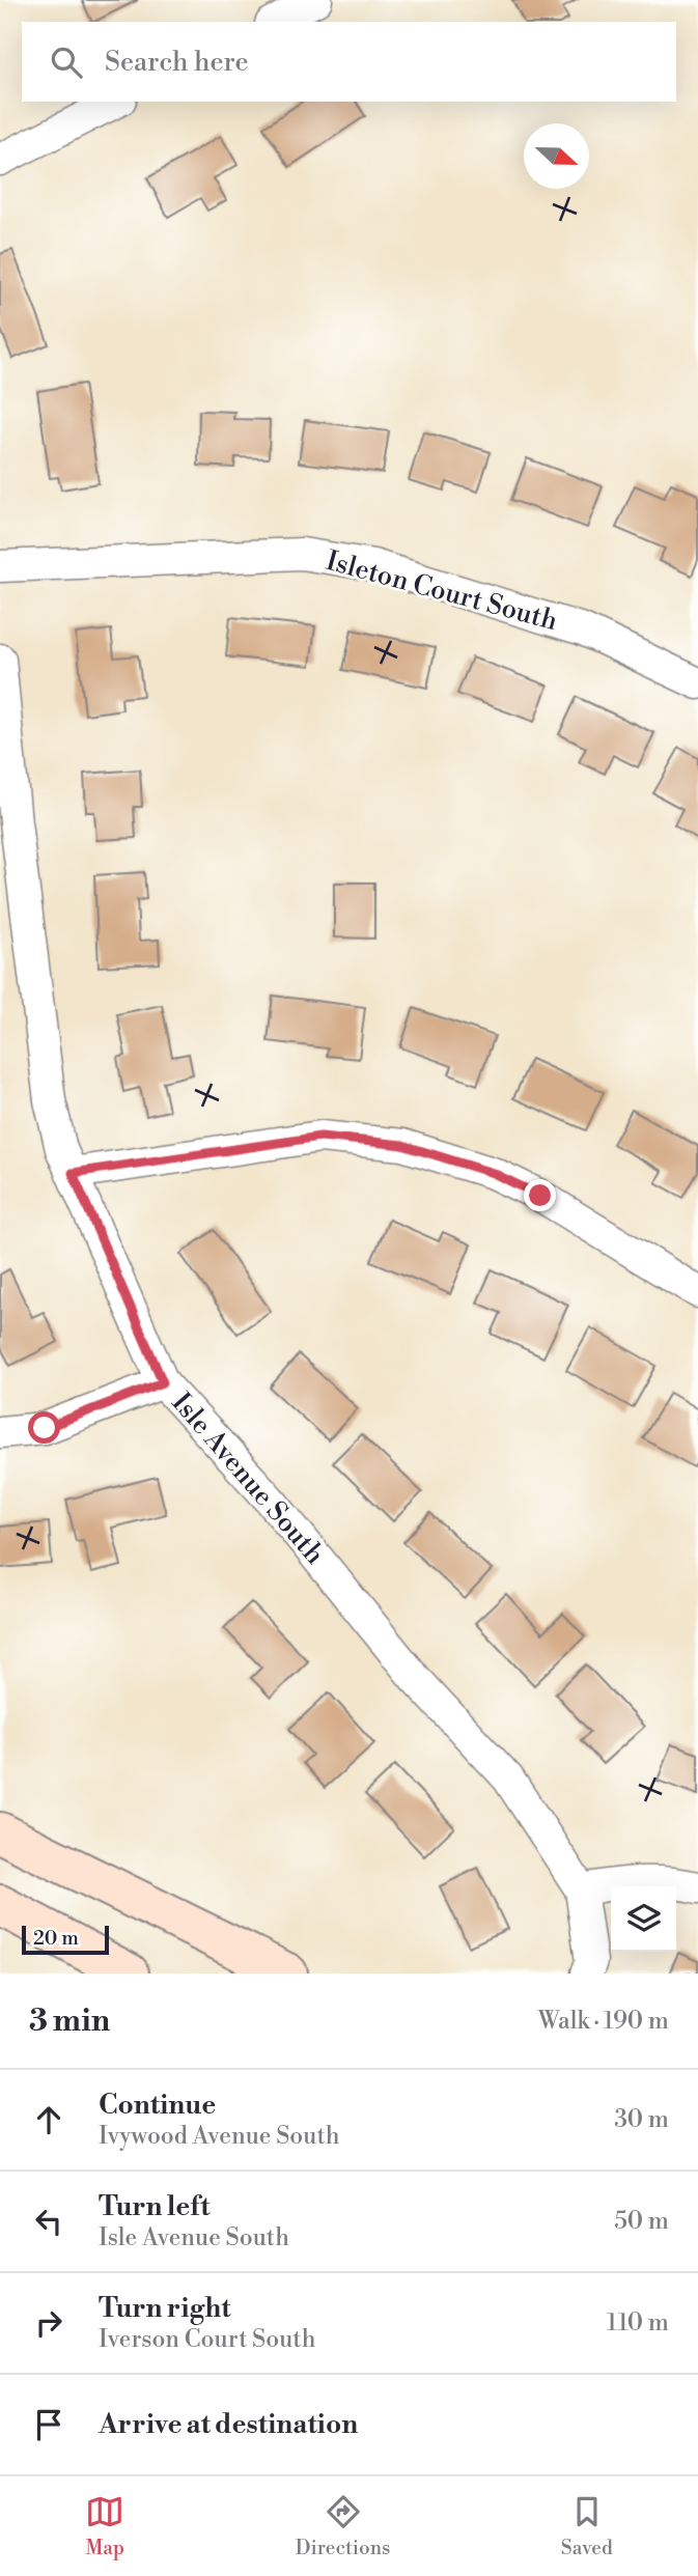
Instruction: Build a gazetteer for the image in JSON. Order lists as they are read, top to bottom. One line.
{"streets":{"street":["Isleton Court South","Isle Avenue South"]},"scale_bar":"20 m","north":"right","page":{"search":"Search here","scale":"20 m","heading":["3 min","Walk · 190 m"],"list":[["Continue","Ivywood Avenue South","30 m"],["Turn left","Isle Avenue South","50 m"],["Turn right","Iverson Court South","110 m"],"Arrive at destination"],"nav":["Map","Directions","Saved"]}}
